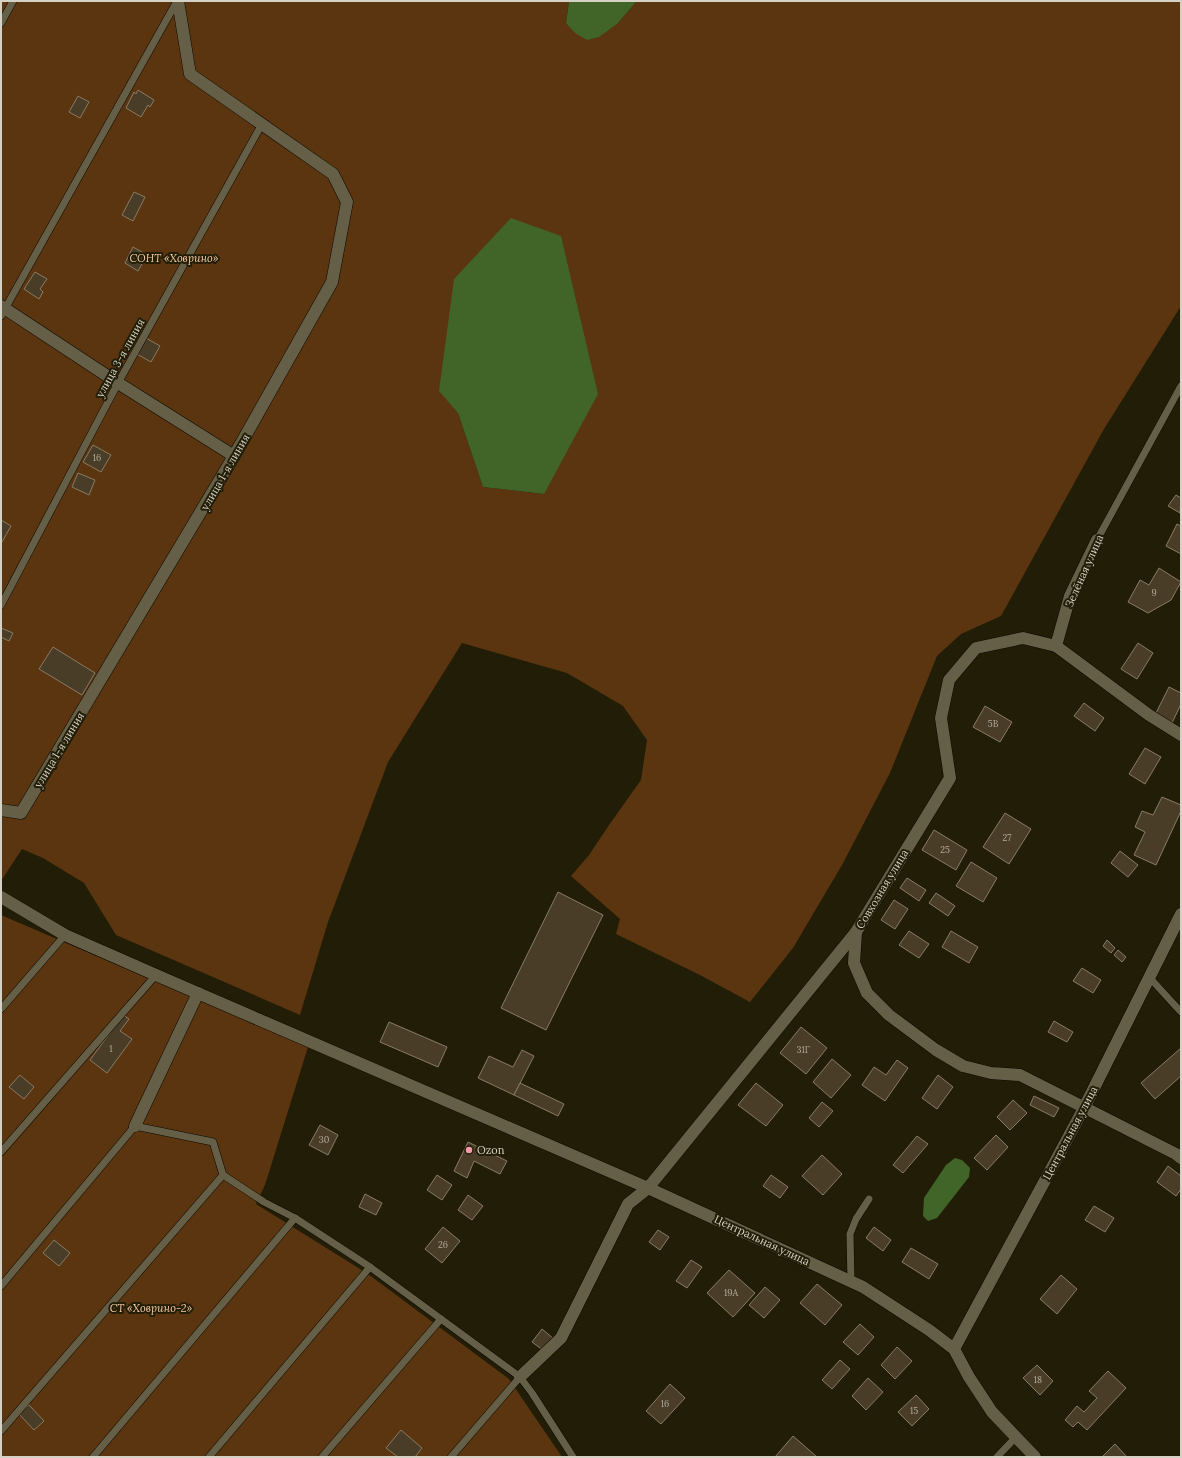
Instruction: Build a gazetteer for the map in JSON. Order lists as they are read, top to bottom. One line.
{"streets":{"street":["улица 1-я линия","Зелёная улица","Совхозная улица","Центральная улица"],"lane":["улица 3-я линия"]},"crossings":[["улица 3-я линия","улица 1-я линия"],["Зелёная улица","Совхозная улица"],["Совхозная улица","Центральная улица"]],"parks":["СОНТ «Ховрино»","СТ «Ховрино-2»"],"places":["Ozon"],"house_numbers":["16","9","5В","27","25","1","31Г","30","26","19А","18","16","15"]}
